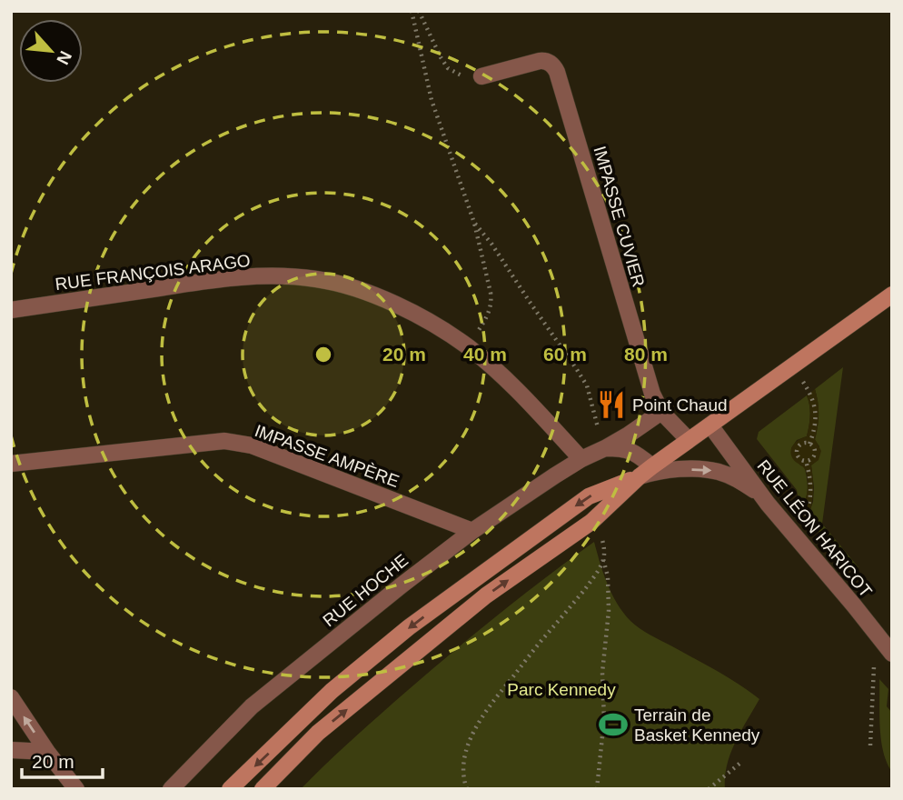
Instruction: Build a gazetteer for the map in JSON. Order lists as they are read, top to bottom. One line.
{"streets":{"street":["IMPASSE CUVIER","RUE FRANÇOIS ARAGO","IMPASSE AMPÈRE","RUE LÉON HARICOT","RUE HOCHE"]},"crossings":[["IMPASSE CUVIER","RUE HOCHE"],["RUE FRANÇOIS ARAGO","RUE HOCHE"],["IMPASSE AMPÈRE","RUE HOCHE"]],"parks":["Parc Kennedy"],"places":{"restaurant":["Point Chaud"],"sports":["Terrain de Basket Kennedy"]},"scale_bar":"20 m","north":"bottom right","rings":["20 m","40 m","60 m","80 m"]}
